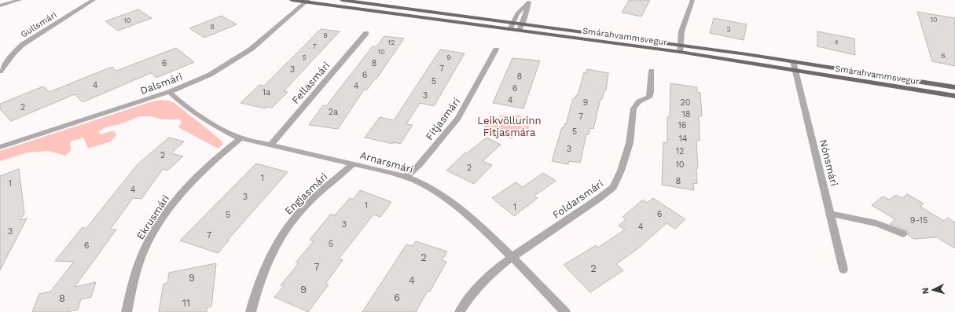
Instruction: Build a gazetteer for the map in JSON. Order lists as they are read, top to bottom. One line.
{"streets":{"main road":["Smárahvammsvegur"],"street":["Gullsmári","Fellasmári","Dalsmári","Fitjasmári","Arnarsmári","Nónsmári","Engjasmári","Foldarsmári","Ekrusmári"]},"crossings":[["Smárahvammsvegur","Dalsmári"],["Smárahvammsvegur","Nónsmári"],["Fellasmári","Arnarsmári"],["Dalsmári","Arnarsmári"],["Fitjasmári","Arnarsmári"],["Arnarsmári","Engjasmári"],["Arnarsmári","Foldarsmári"],["Arnarsmári","Ekrusmári"]],"parks":["Leikvöllurinn Fitjasmára"],"house_numbers":["10","10","8","2","9","12","4","7","10","6","5","9","6","8","7","3","6","8","5","4","4","6","1a","3","4","9","20","2","2a","18","7","16","5","14","3","12","2","10","2","1","8","1","4","3","1","1","6","5","9-15","3","4","3","7","5","6","2","7","2","9","4","9","6","8","11"],"north":"left"}
